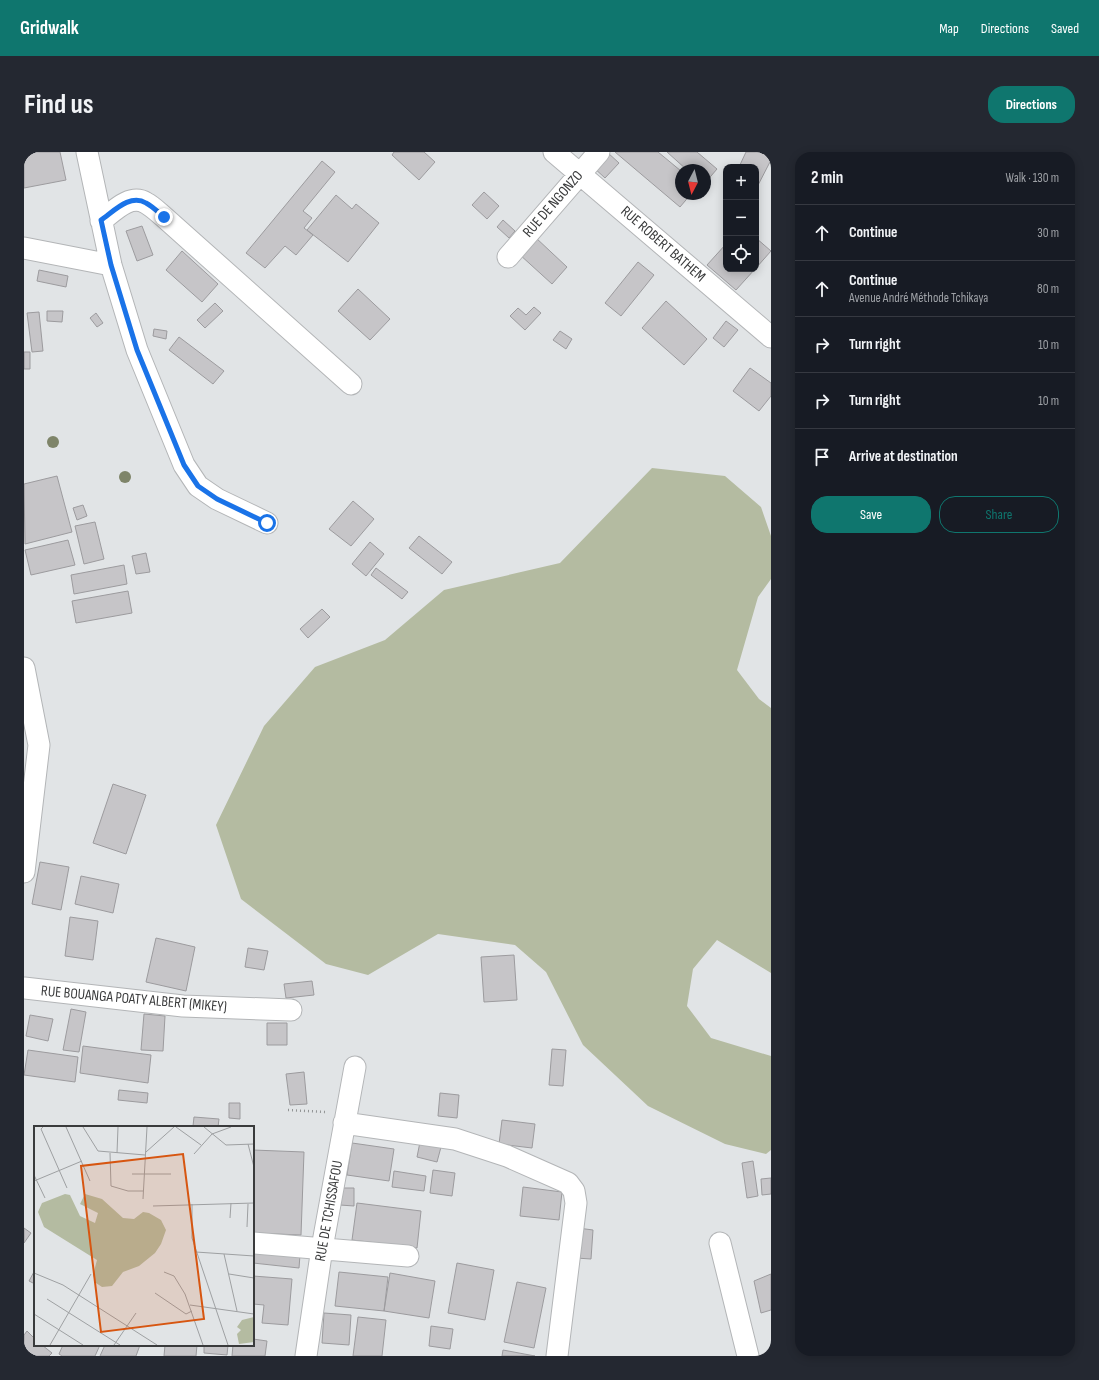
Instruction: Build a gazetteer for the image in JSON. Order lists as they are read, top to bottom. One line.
{"streets":{"street":["RUE DE NGONZO","RUE ROBERT BATHEM","RUE BOUANGA POATY ALBERT (MIKEY)","RUE DE TCHISSAFOU"]},"crossings":[["RUE DE NGONZO","RUE ROBERT BATHEM"]],"north":"bottom","page":{"header":"Gridwalk","nav":["Map","Directions","Saved"],"buttons":["Directions",["Save","Share"]],"title":"Find us","heading":["2 min","Walk · 130 m"],"map_buttons":["+","−"],"list":[["Continue","30 m"],["Continue","Avenue André Méthode Tchikaya","80 m"],["Turn right","10 m"],["Turn right","10 m"],"Arrive at destination"]}}
